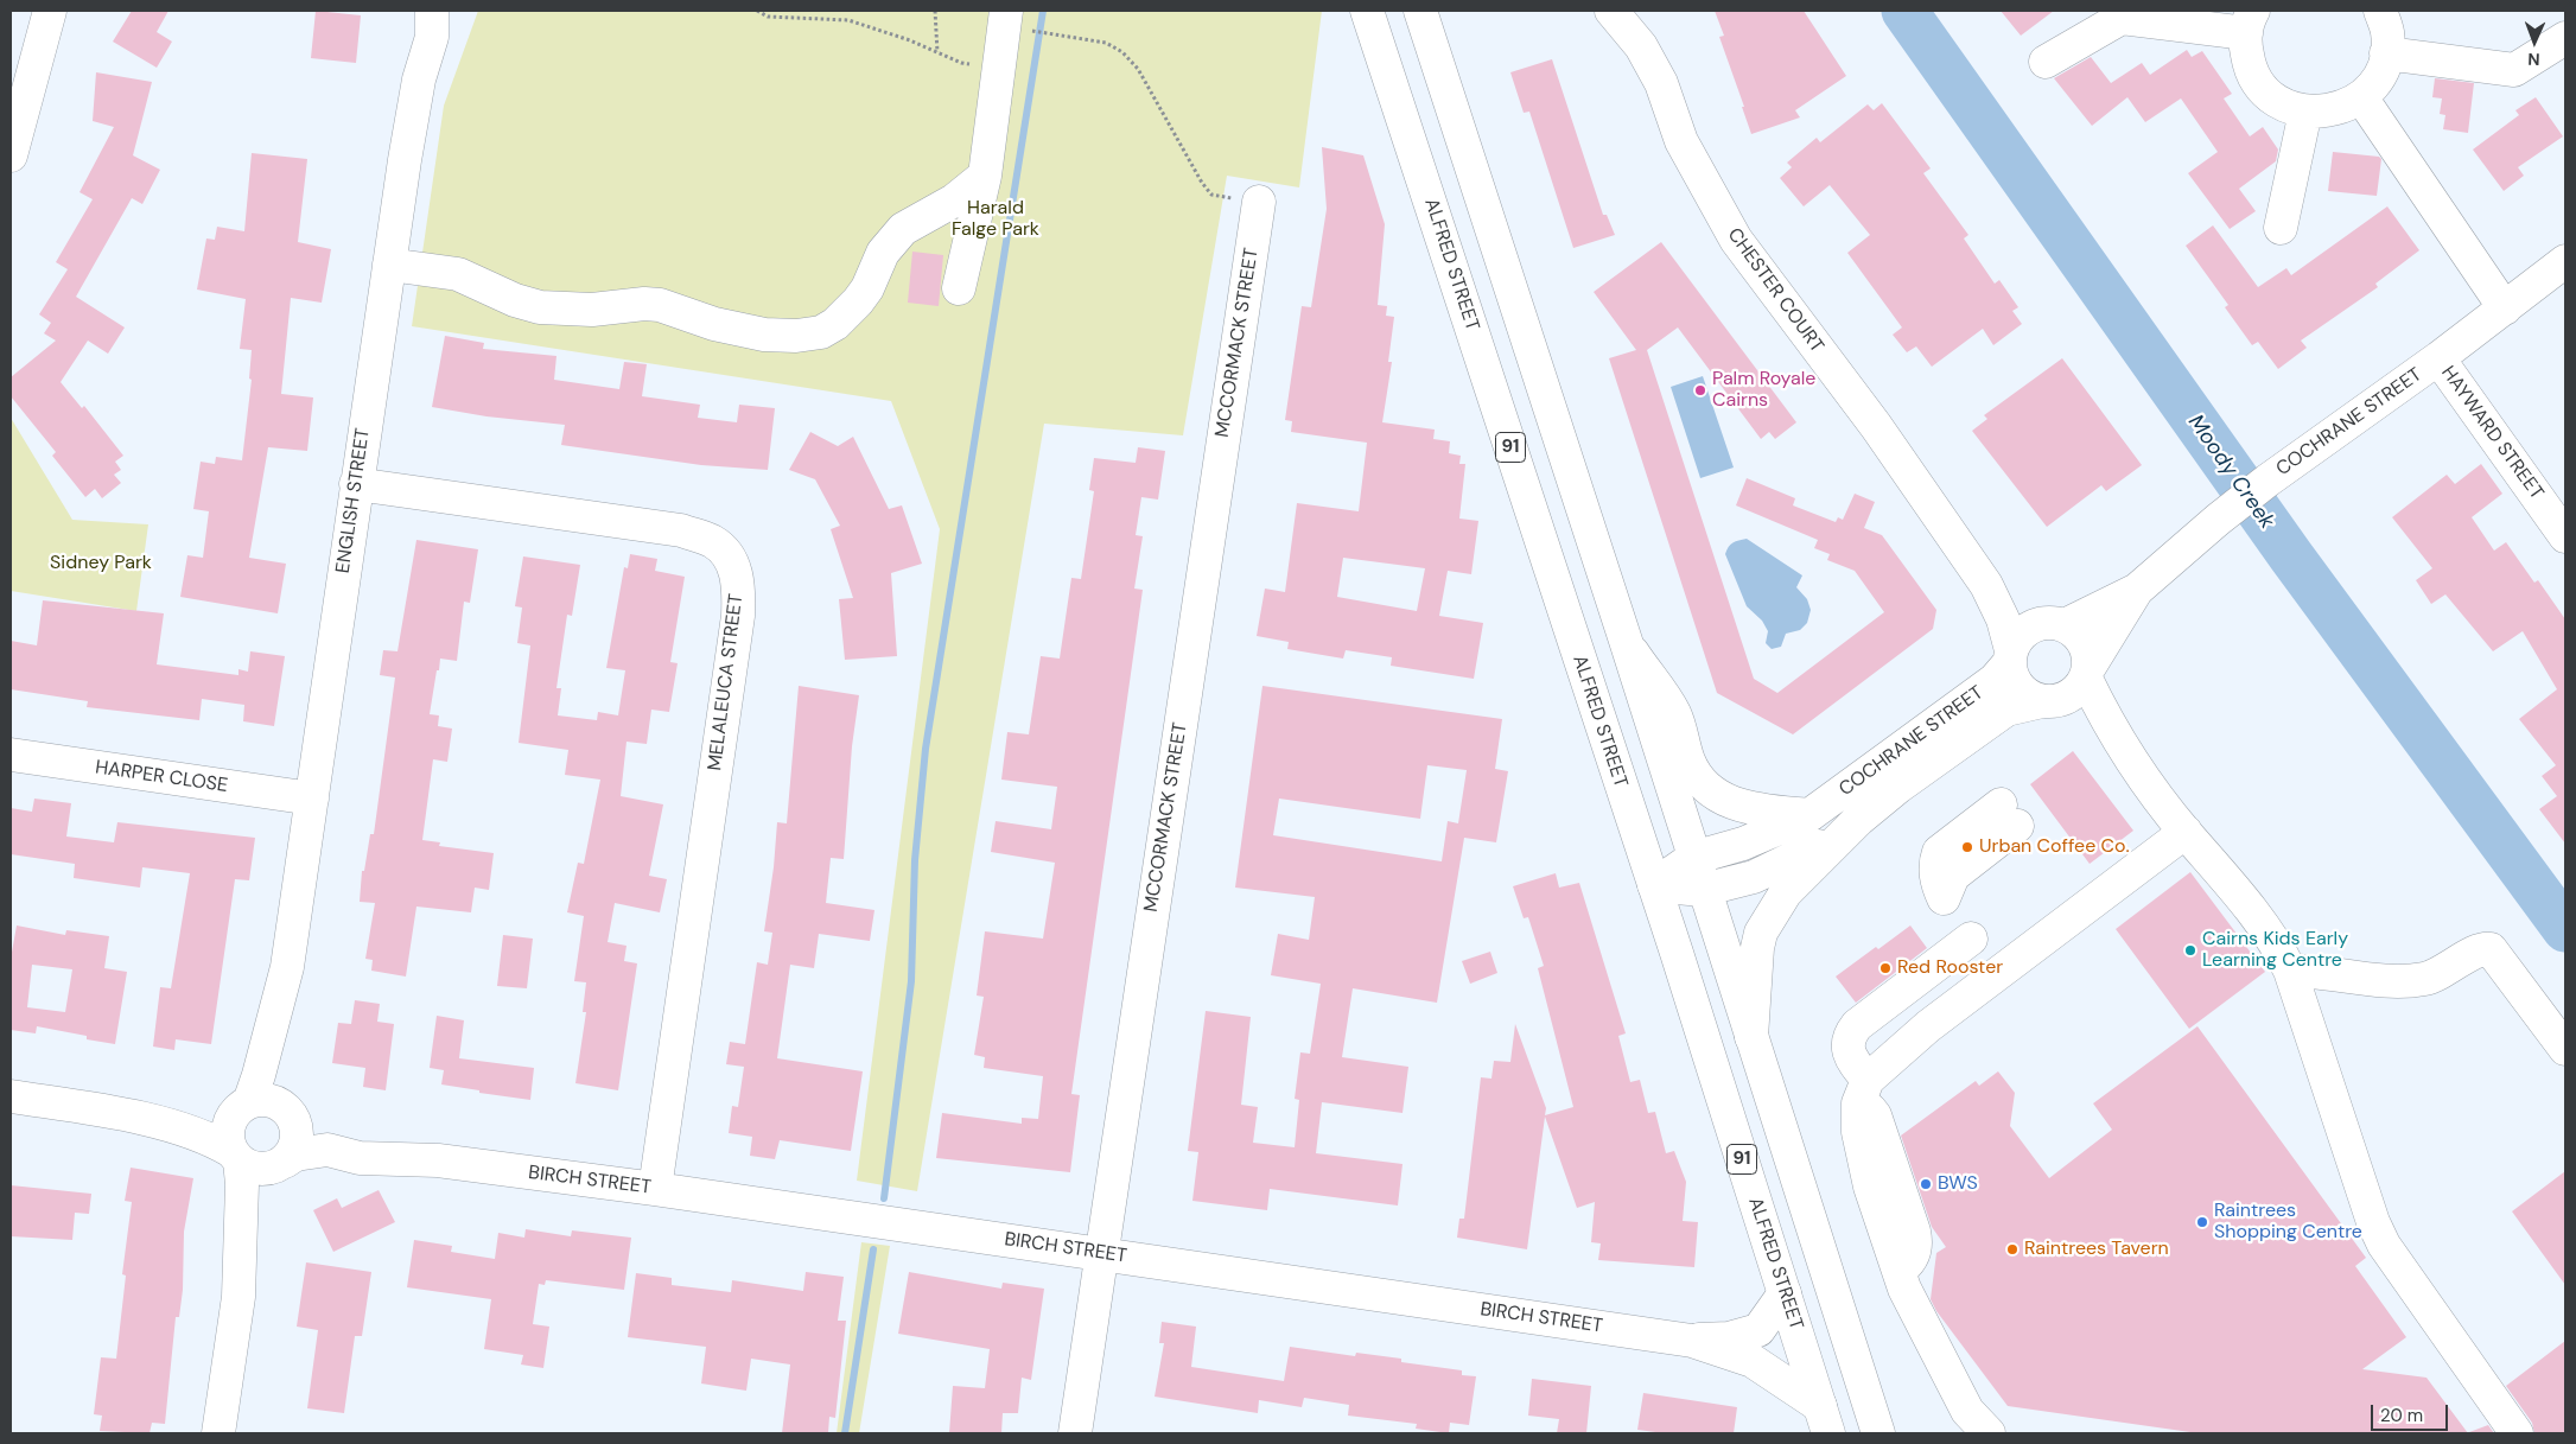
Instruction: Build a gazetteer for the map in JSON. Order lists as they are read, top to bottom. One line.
{"streets":{"street":["ALFRED STREET","CHESTER COURT","MCCORMACK STREET","COCHRANE STREET","HAYWARD STREET","91","ENGLISH STREET","MELALEUCA STREET","HARPER CLOSE","BIRCH STREET"]},"crossings":[["ALFRED STREET","COCHRANE STREET"],["ALFRED STREET","BIRCH STREET"],["MCCORMACK STREET","BIRCH STREET"],["COCHRANE STREET","HAYWARD STREET"],["COCHRANE STREET","91"],["ENGLISH STREET","MELALEUCA STREET"],["ENGLISH STREET","HARPER CLOSE"],["ENGLISH STREET","BIRCH STREET"],["MELALEUCA STREET","BIRCH STREET"]],"water":["Moody Creek"],"parks":["Harald Falge Park","Sidney Park"],"places":["Palm Royale Cairns","Urban Coffee Co.","Cairns Kids Early Learning Centre","Red Rooster","BWS","Raintrees Shopping Centre","Raintrees Tavern"],"scale_bar":"20 m","north":"bottom"}
